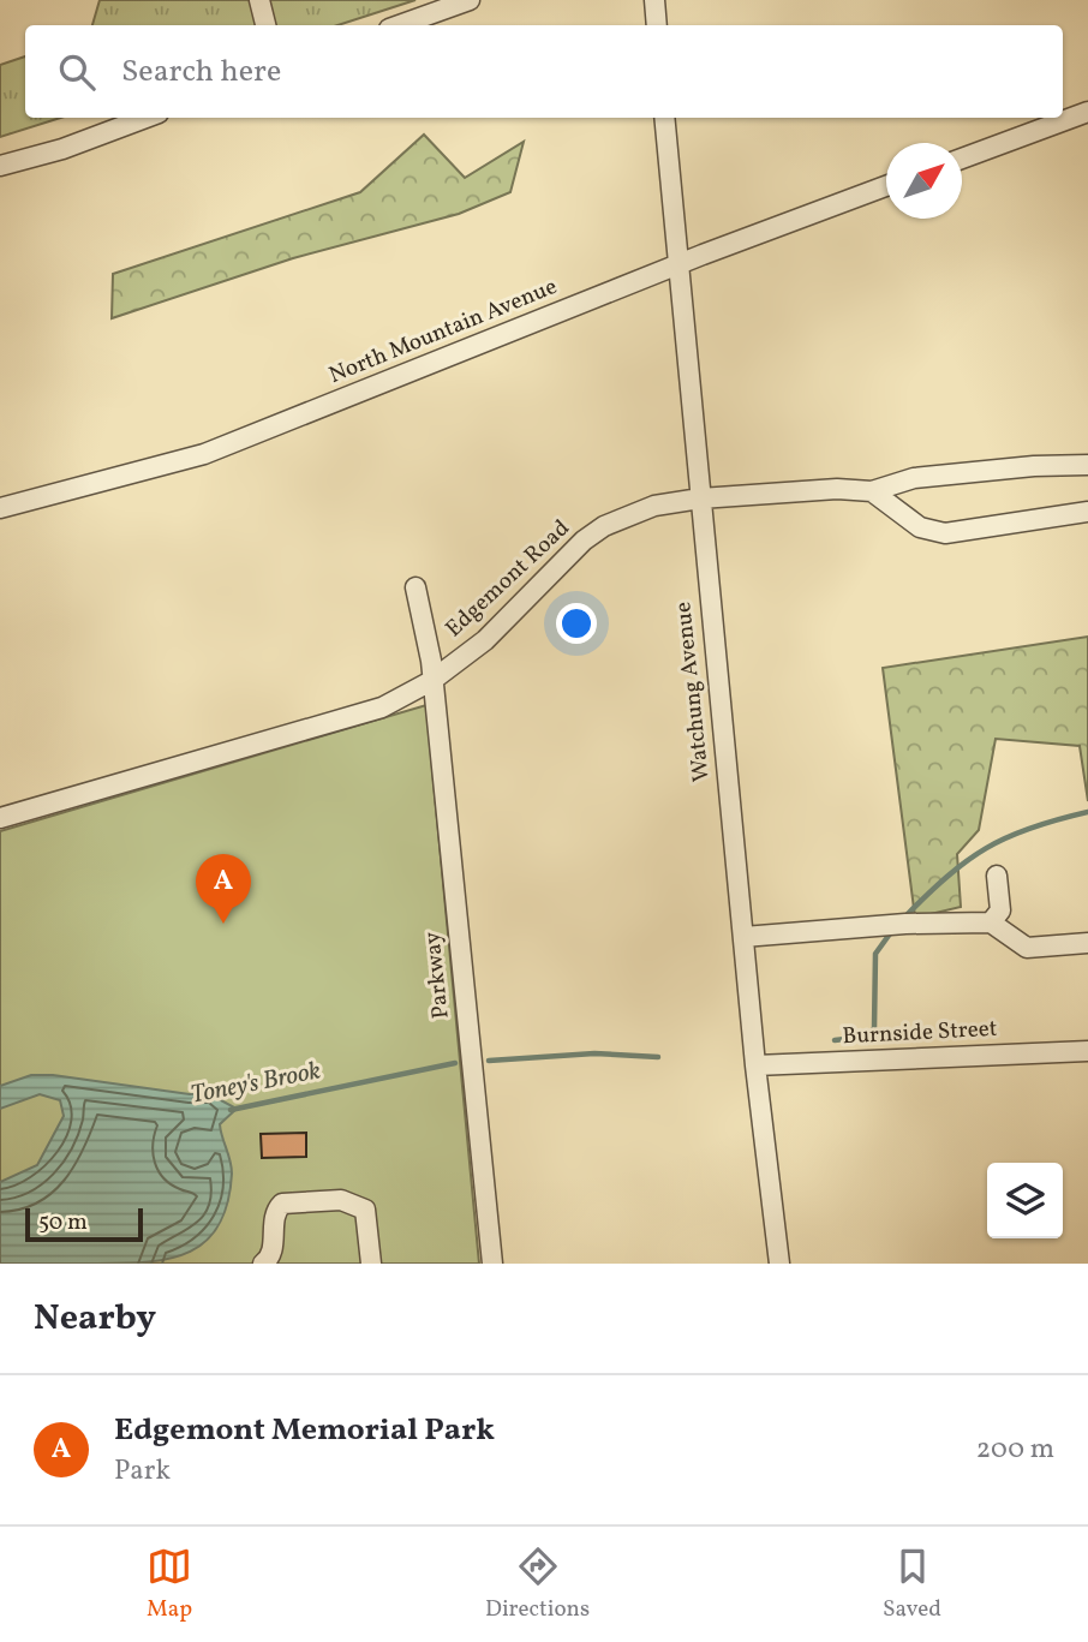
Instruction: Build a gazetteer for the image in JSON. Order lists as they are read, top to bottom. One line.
{"streets":{"street":["North Mountain Avenue","Edgemont Road","Watchung Avenue","Parkway","Burnside Street"]},"crossings":[["North Mountain Avenue","Watchung Avenue"],["Edgemont Road","Watchung Avenue"],["Edgemont Road","Parkway"],["Watchung Avenue","Burnside Street"]],"water":["Toney's Brook"],"scale_bar":"50 m","north":"top right","page":{"search":"Search here","pins":"A","scale":"50 m","heading":"Nearby","list":[{"mark":"A","name":"Edgemont Memorial Park","note":"Park","value":"200 m"}],"nav":["Map","Directions","Saved"]}}
